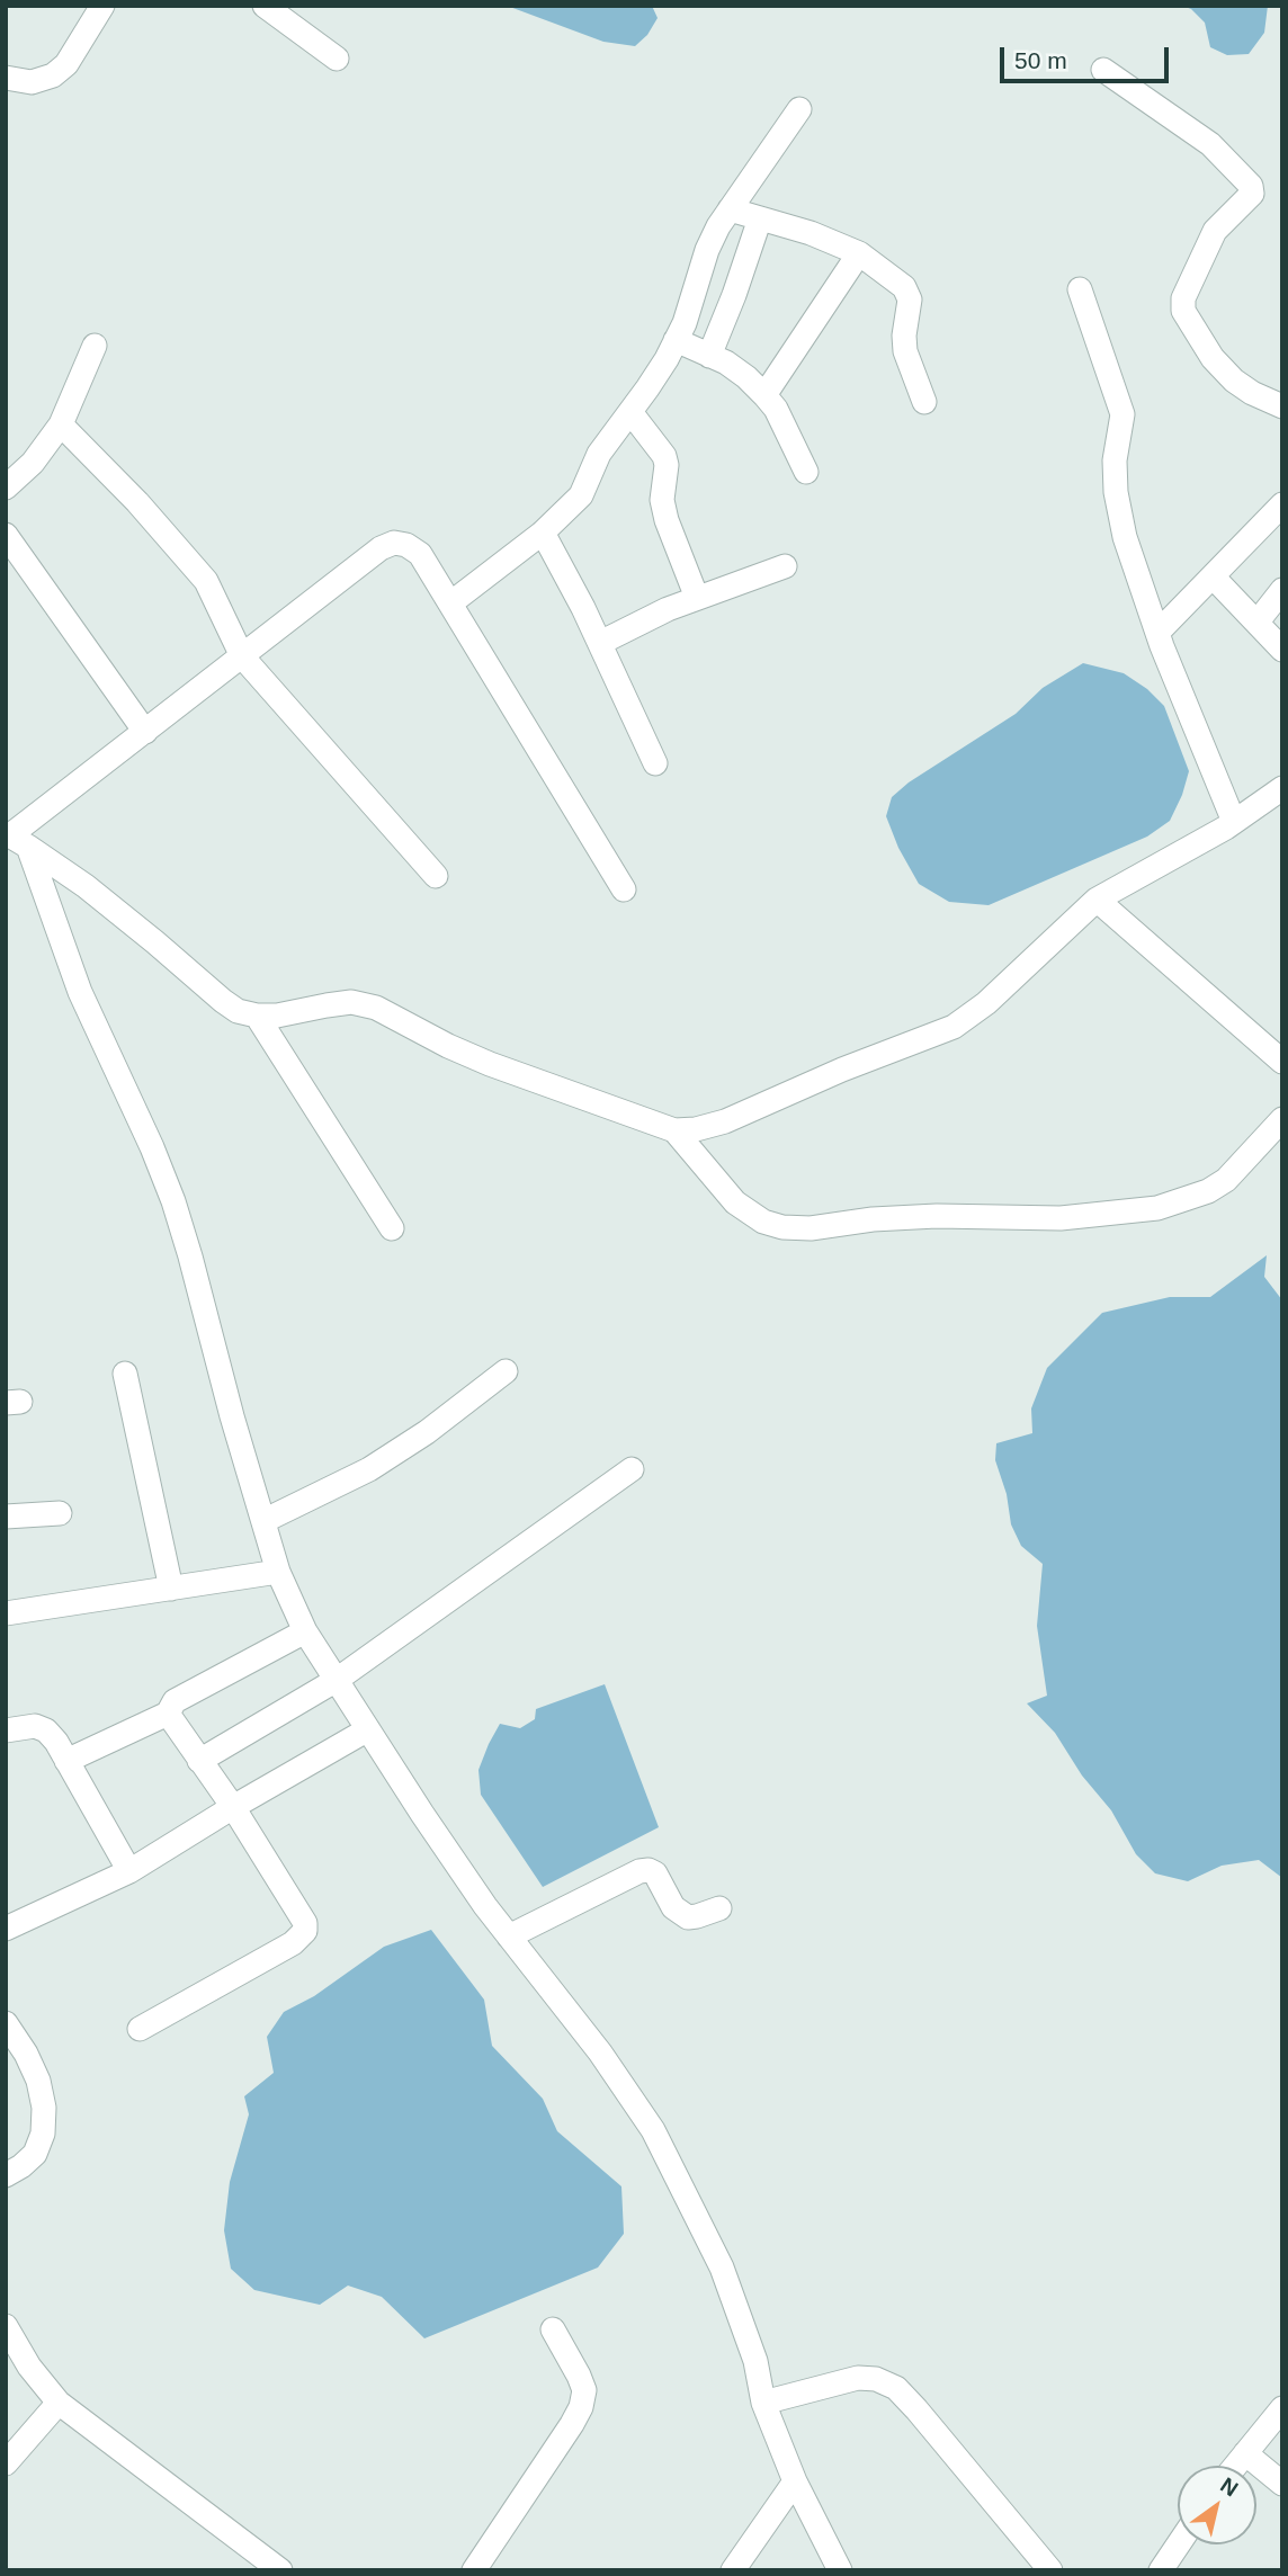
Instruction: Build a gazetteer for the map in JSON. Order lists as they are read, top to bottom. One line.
{"scale_bar":"50 m","north":"top right"}
